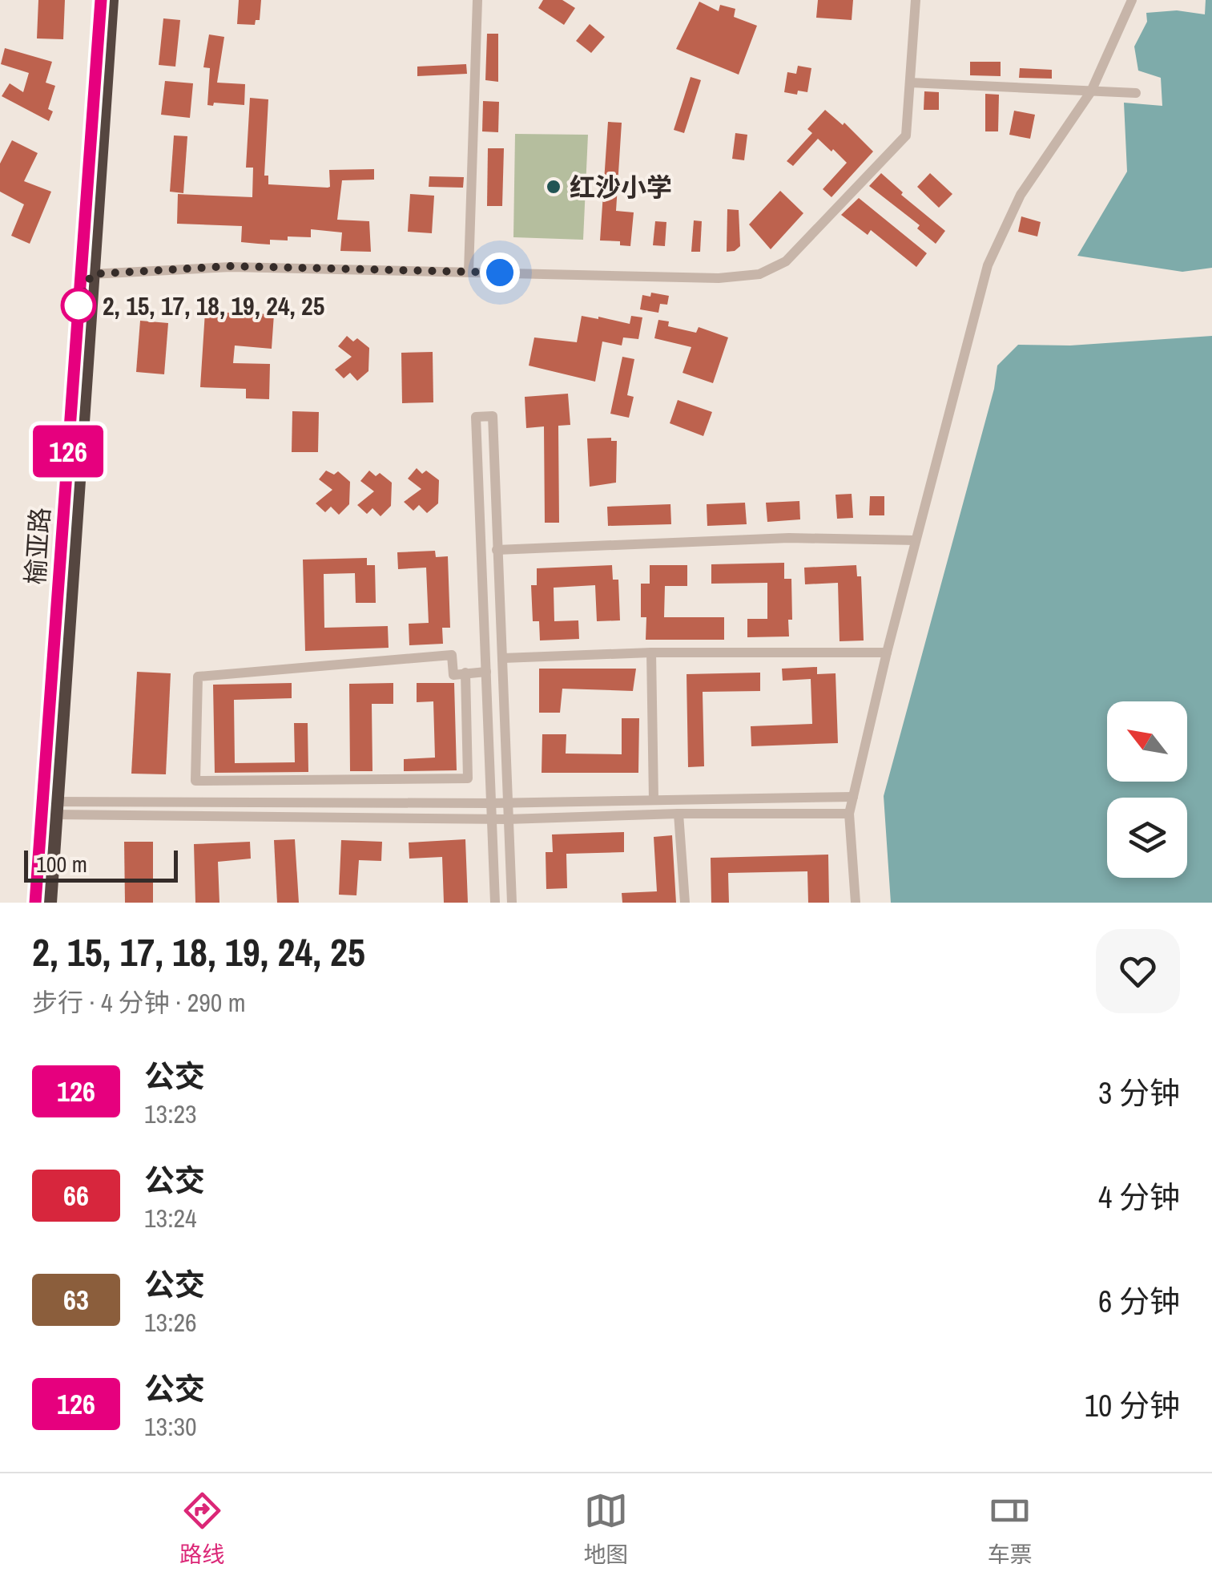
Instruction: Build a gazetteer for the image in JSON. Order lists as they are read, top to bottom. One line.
{"streets":{"highway":["榆亚路"]},"places":["红沙小学","2, 15, 17, 18, 19, 24, 25"],"lines":["bus line 126"],"scale_bar":"100 m","north":"top left","page":{"on_map":"126","scale":"100 m","heading":["2, 15, 17, 18, 19, 24, 25","步行 · 4 分钟 · 290 m"],"list":[{"mark":"126","name":"公交","note":"13:23","value":"3 分钟"},{"mark":"66","name":"公交","note":"13:24","value":"4 分钟"},{"mark":"63","name":"公交","note":"13:26","value":"6 分钟"},{"mark":"126","name":"公交","note":"13:30","value":"10 分钟"}],"tabs":["路线","地图","车票"]}}
